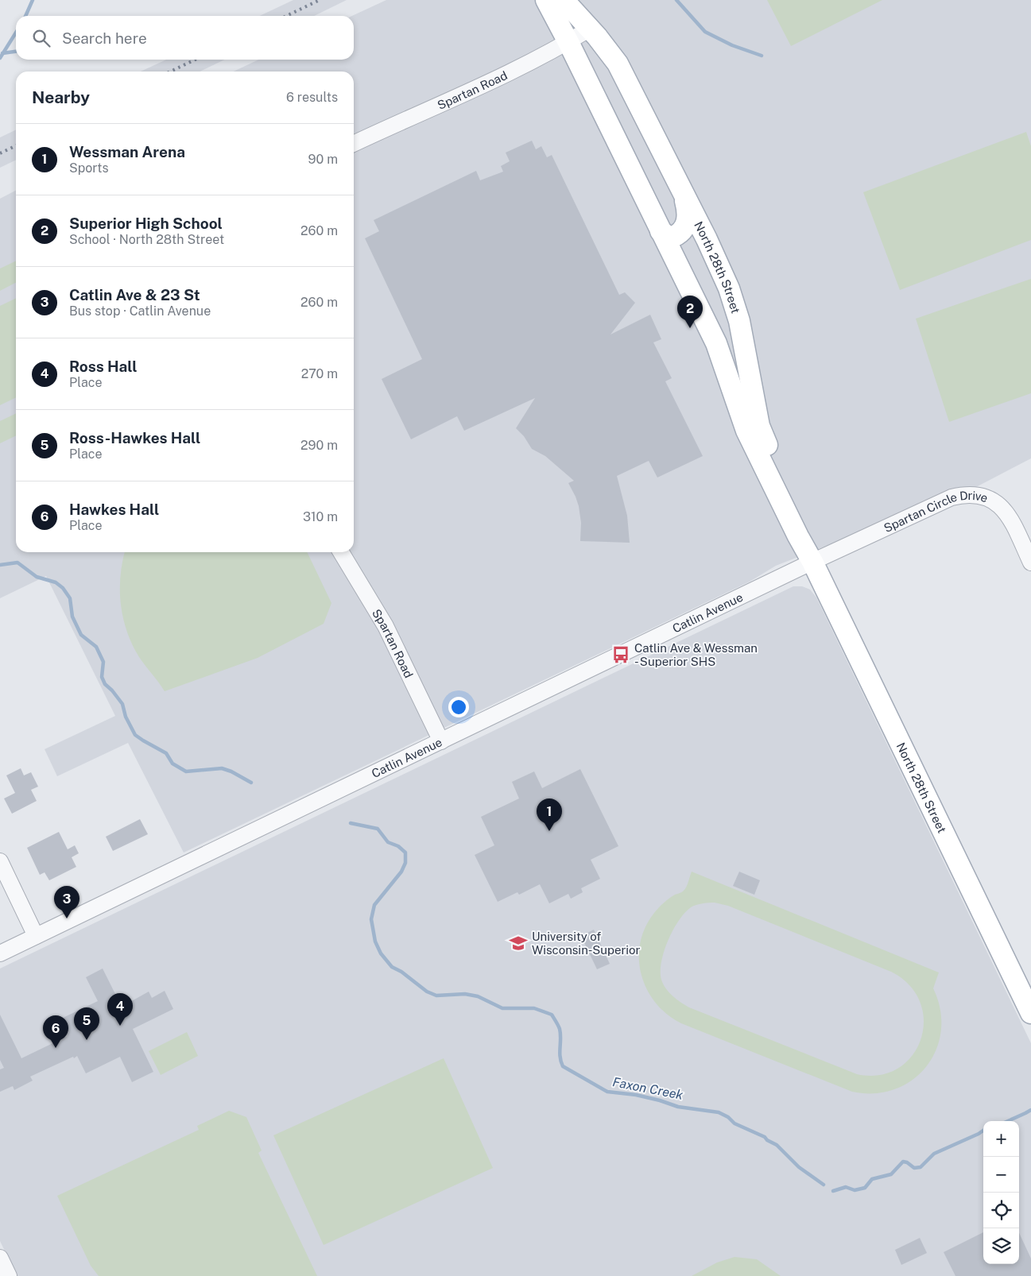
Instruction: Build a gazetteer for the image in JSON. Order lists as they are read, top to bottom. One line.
{"streets":{"main road":["North 28th Street"],"street":["Spartan Road","Spartan Circle Drive","Catlin Avenue"]},"crossings":[["Spartan Road","North 28th Street"],["Spartan Road","Catlin Avenue"],["North 28th Street","Spartan Circle Drive"],["North 28th Street","Catlin Avenue"],["Spartan Circle Drive","Catlin Avenue"]],"water":["Faxon Creek"],"places":{"bus stop":["Catlin Ave & Wessman - Superior SHS"],"school or university":["University of Wisconsin-Superior"]},"page":{"search":"Search here","heading":["Nearby","6 results"],"list":[{"mark":"1","name":"Wessman Arena","note":"Sports","value":"90 m"},{"mark":"2","name":"Superior High School","note":"School · North 28th Street","value":"260 m"},{"mark":"3","name":"Catlin Ave & 23 St","note":"Bus stop · Catlin Avenue","value":"260 m"},{"mark":"4","name":"Ross Hall","note":"Place","value":"270 m"},{"mark":"5","name":"Ross-Hawkes Hall","note":"Place","value":"290 m"},{"mark":"6","name":"Hawkes Hall","note":"Place","value":"310 m"}],"pins":["2","1","3","4","5","6"],"map_buttons":["+","−"]}}
